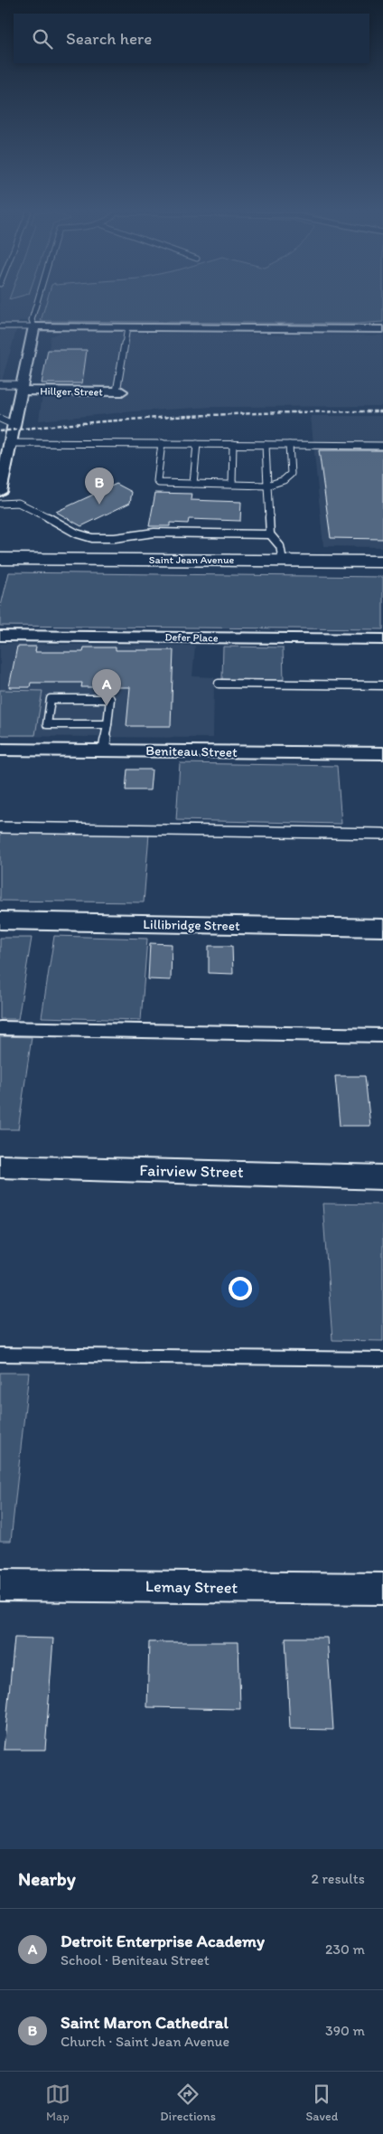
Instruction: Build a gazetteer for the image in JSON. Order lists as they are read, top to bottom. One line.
{"streets":{"street":["Hillger Street","Saint Jean Avenue","Defer Place","Beniteau Street","Lillibridge Street","Fairview Street","Lemay Street"]},"page":{"search":"Search here","pins":["B","A"],"heading":["Nearby","2 results"],"list":[{"mark":"A","name":"Detroit Enterprise Academy","note":"School · Beniteau Street","value":"230 m"},{"mark":"B","name":"Saint Maron Cathedral","note":"Church · Saint Jean Avenue","value":"390 m"}],"nav":["Map","Directions","Saved"]}}
